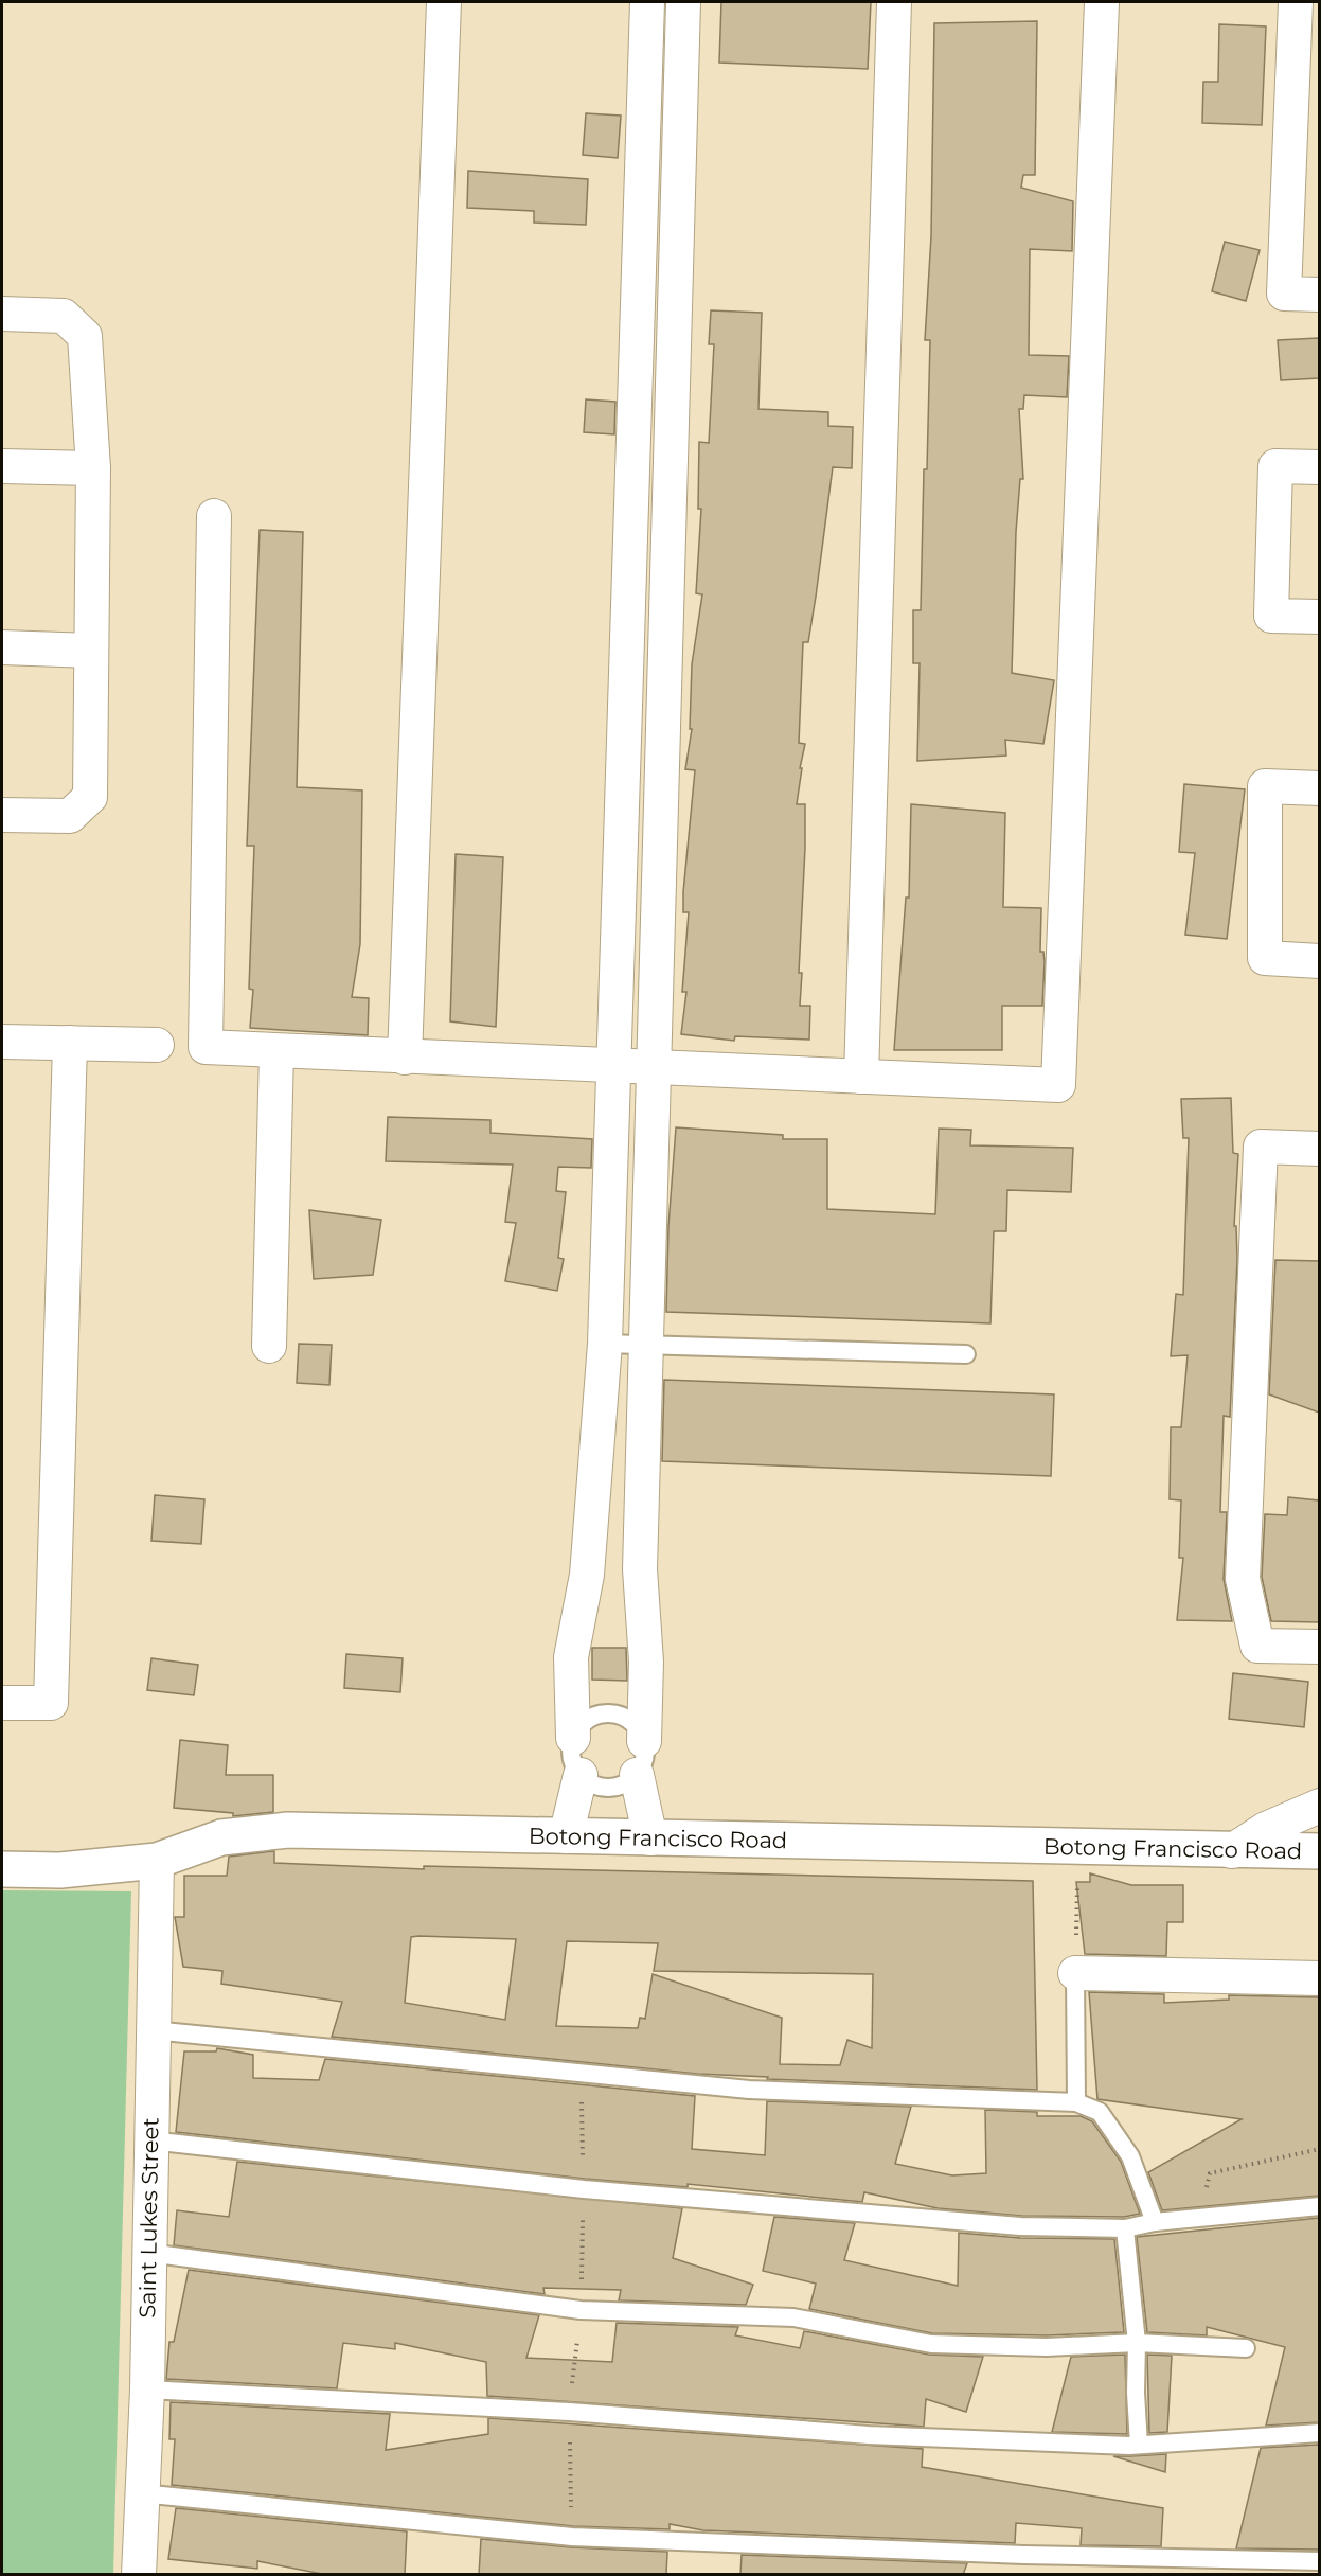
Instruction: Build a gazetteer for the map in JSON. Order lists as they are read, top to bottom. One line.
{"streets":{"street":["Botong Francisco Road","Saint Lukes Street"]},"crossings":[["Botong Francisco Road","Saint Lukes Street"]]}
